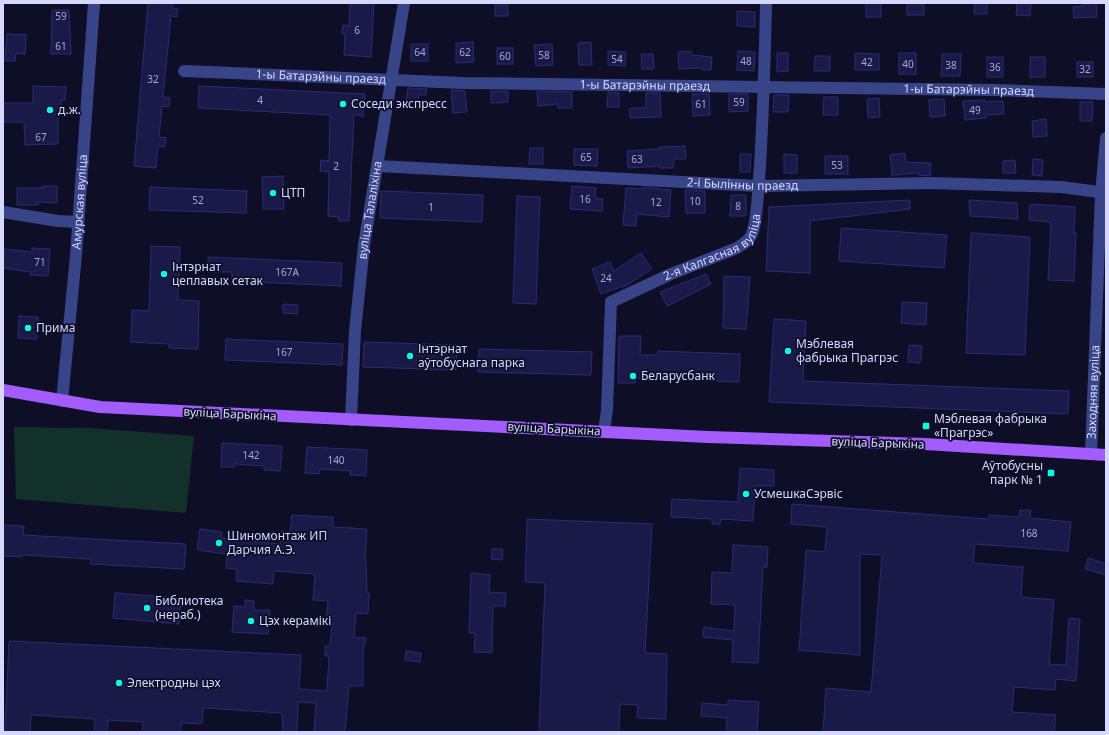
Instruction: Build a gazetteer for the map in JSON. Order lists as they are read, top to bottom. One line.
{"streets":{"main road":["вуліца Барыкіна"],"street":["1-ы Батарэйны праезд","2-і Былінны праезд","Амурская вуліца","вуліца Талаліхіна","2-я Калгасная вуліца","Заходняя вуліца"]},"crossings":[["1-ы Батарэйны праезд","вуліца Талаліхіна"],["1-ы Батарэйны праезд","2-я Калгасная вуліца"],["2-і Былінны праезд","вуліца Талаліхіна"],["2-і Былінны праезд","2-я Калгасная вуліца"],["2-і Былінны праезд","Заходняя вуліца"],["Амурская вуліца","вуліца Барыкіна"],["вуліца Талаліхіна","вуліца Барыкіна"],["2-я Калгасная вуліца","вуліца Барыкіна"],["Заходняя вуліца","вуліца Барыкіна"]],"places":{"other":["Соседи экспресс","д.ж.","ЦТП","Інтэрнат цеплавых сетак","Прима","Мэблевая фабрыка Прагрэс","Інтэрнат аўтобуснага парка","Беларусбанк","УсмешкаСэрвіс","Шиномонтаж ИП Дарчия А.Э.","Библиотека (нераб.)","Цэх керамікі","Электродны цэх"],"transit":["Мэблевая фабрыка «Прагрэс»","Аўтобусны парк № 1"]},"house_numbers":["59","6","61","64","62","58","60","54","48","42","40","38","36","32","32","4","59","61","49","67","65","63","53","2","16","52","10","12","8","1","71","167А","24","167","142","140","168"]}
